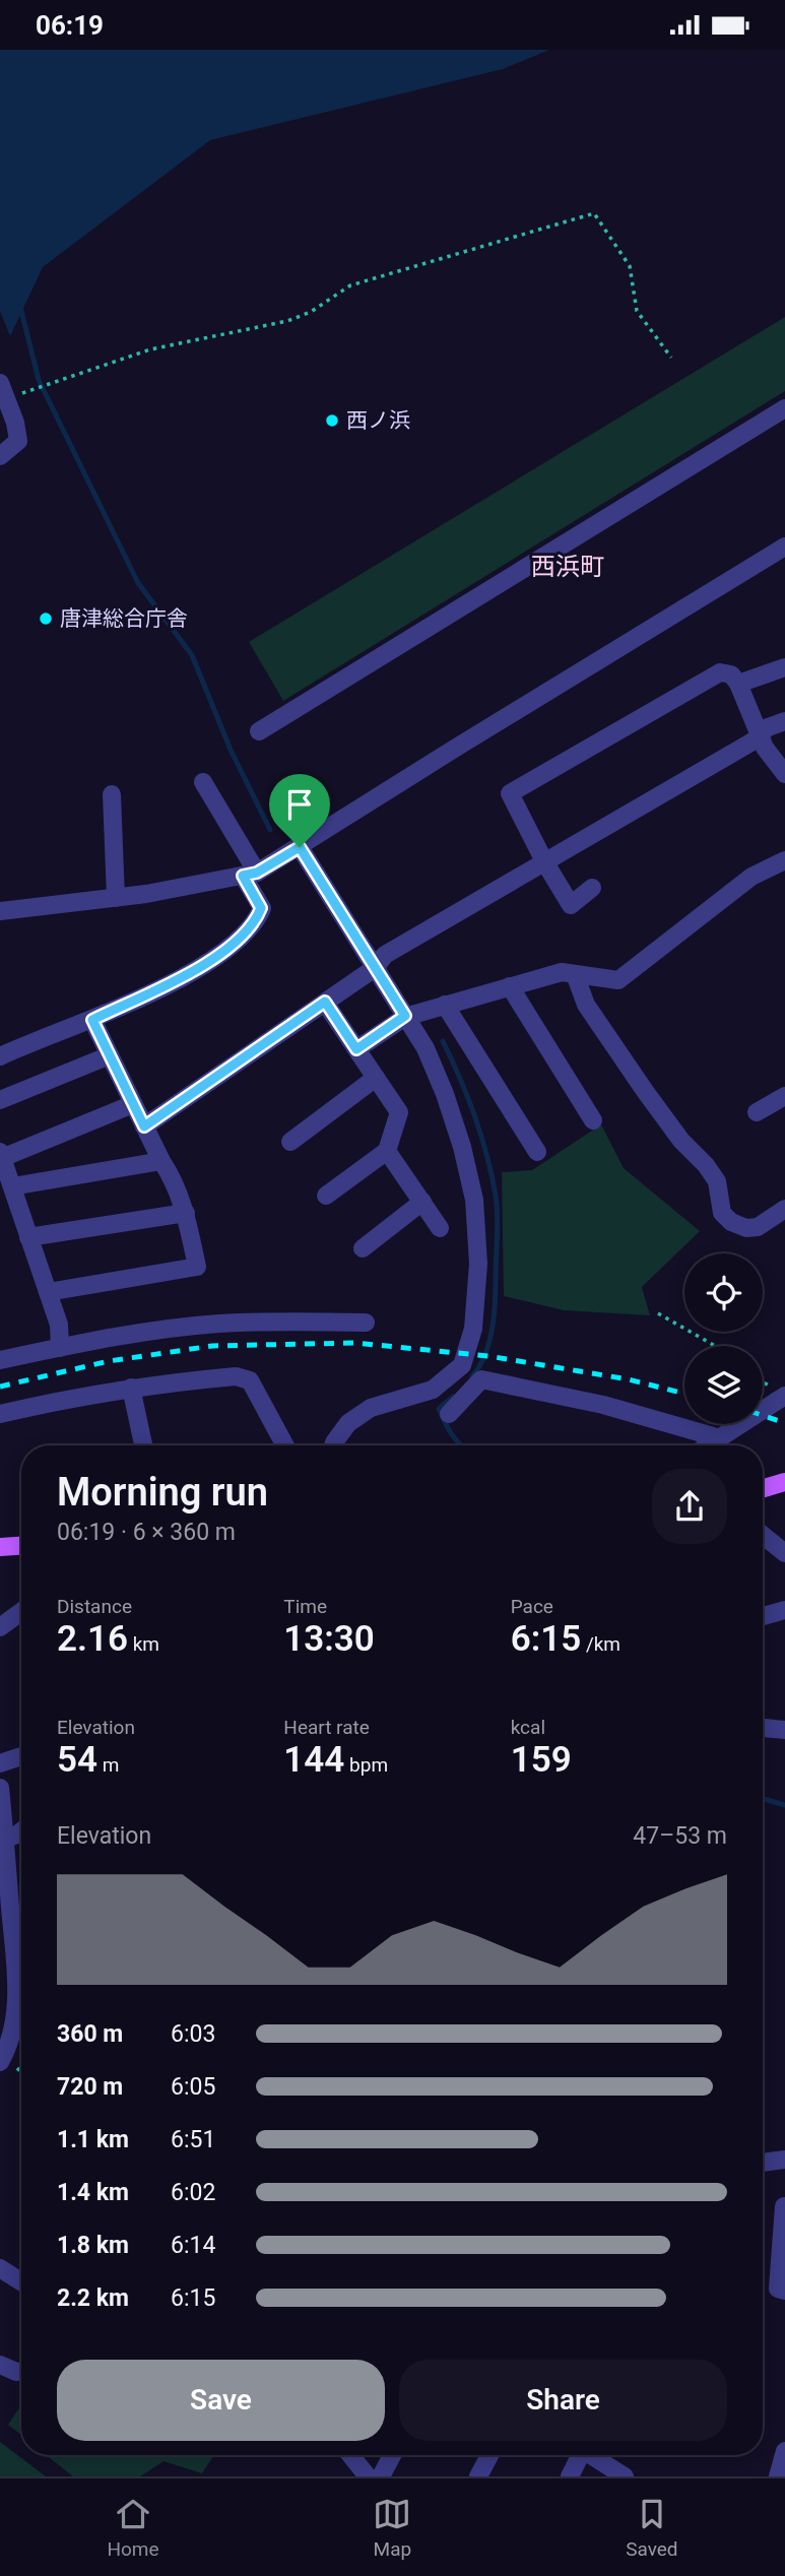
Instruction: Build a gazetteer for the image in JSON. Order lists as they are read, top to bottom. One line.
{"districts":["西浜町"],"places":["西ノ浜","唐津総合庁舎"],"page":{"status":"06:19","heading":["Morning run","06:19 · 6 × 360 m"],"stats":[["Distance","2.16 km"],["Time","13:30"],["Pace","6:15 /km"],["Elevation","54 m"],["Heart rate","144 bpm"],["kcal","159"]],"chart":["Elevation","47–53 m"],"list":[{"name":"360 m","note":"6:03"},{"name":"720 m","note":"6:05"},{"name":"1.1 km","note":"6:51"},{"name":"1.4 km","note":"6:02"},{"name":"1.8 km","note":"6:14"},{"name":"2.2 km","note":"6:15"}],"buttons":["Save","Share"],"tabs":["Home","Map","Saved"]}}
